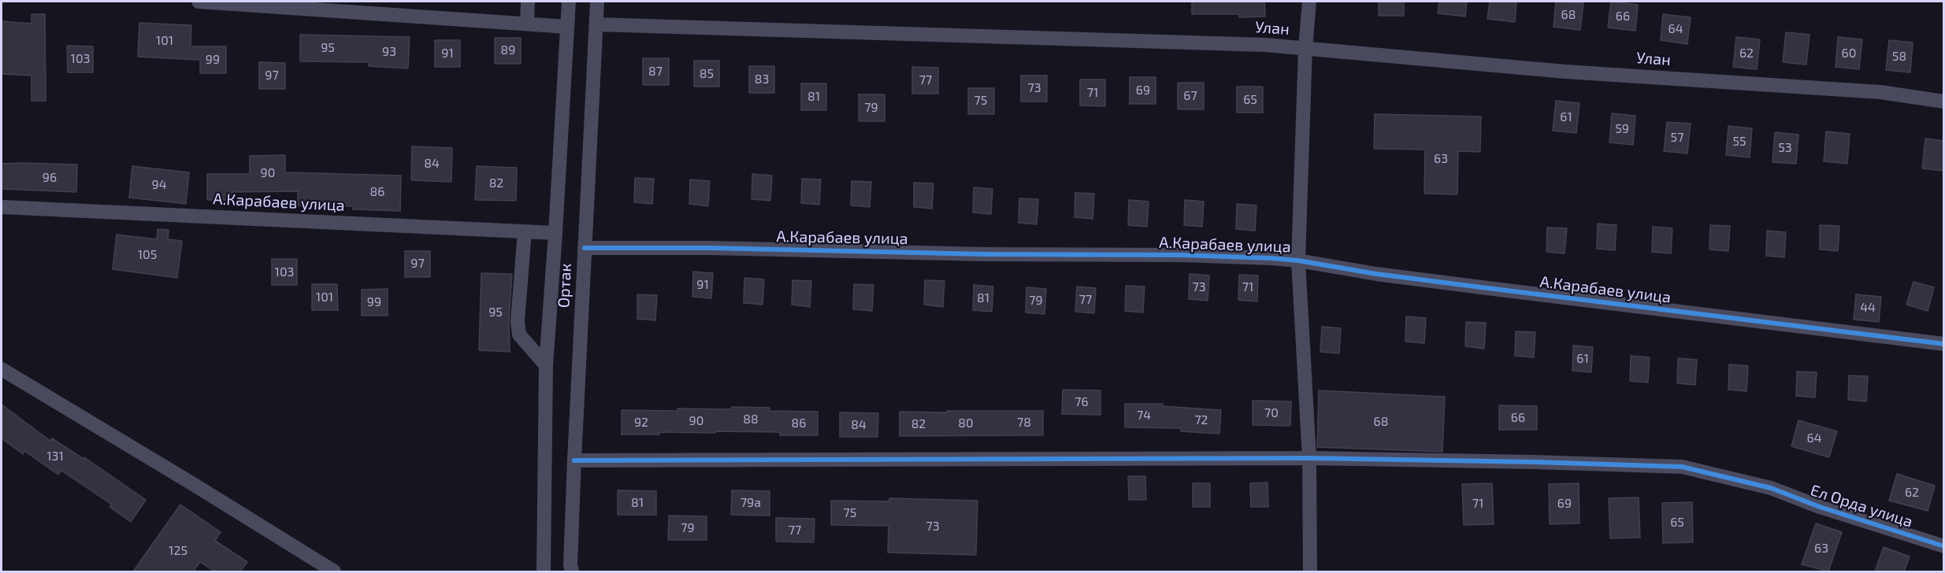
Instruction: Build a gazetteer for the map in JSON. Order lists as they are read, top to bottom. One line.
{"streets":{"street":["Улан","А.Карабаев улица","Ортак","Ел Орда улица"]},"crossings":[["Улан","Ортак"],["А.Карабаев улица","Ортак"],["Ортак","Ел Орда улица"]],"house_numbers":["68","66","64","101","95","89","93","91","62","60","58","103","99","87","85","97","83","77","73","69","71","67","81","65","75","79","61","59","57","55","53","63","84","90","96","82","94","86","105","97","103","91","73","71","101","81","77","79","99","44","95","61","76","70","74","66","88","72","90","68","92","78","86","80","82","84","64","131","62","81","79а","71","69","75","65","73","79","77","63","125"]}
